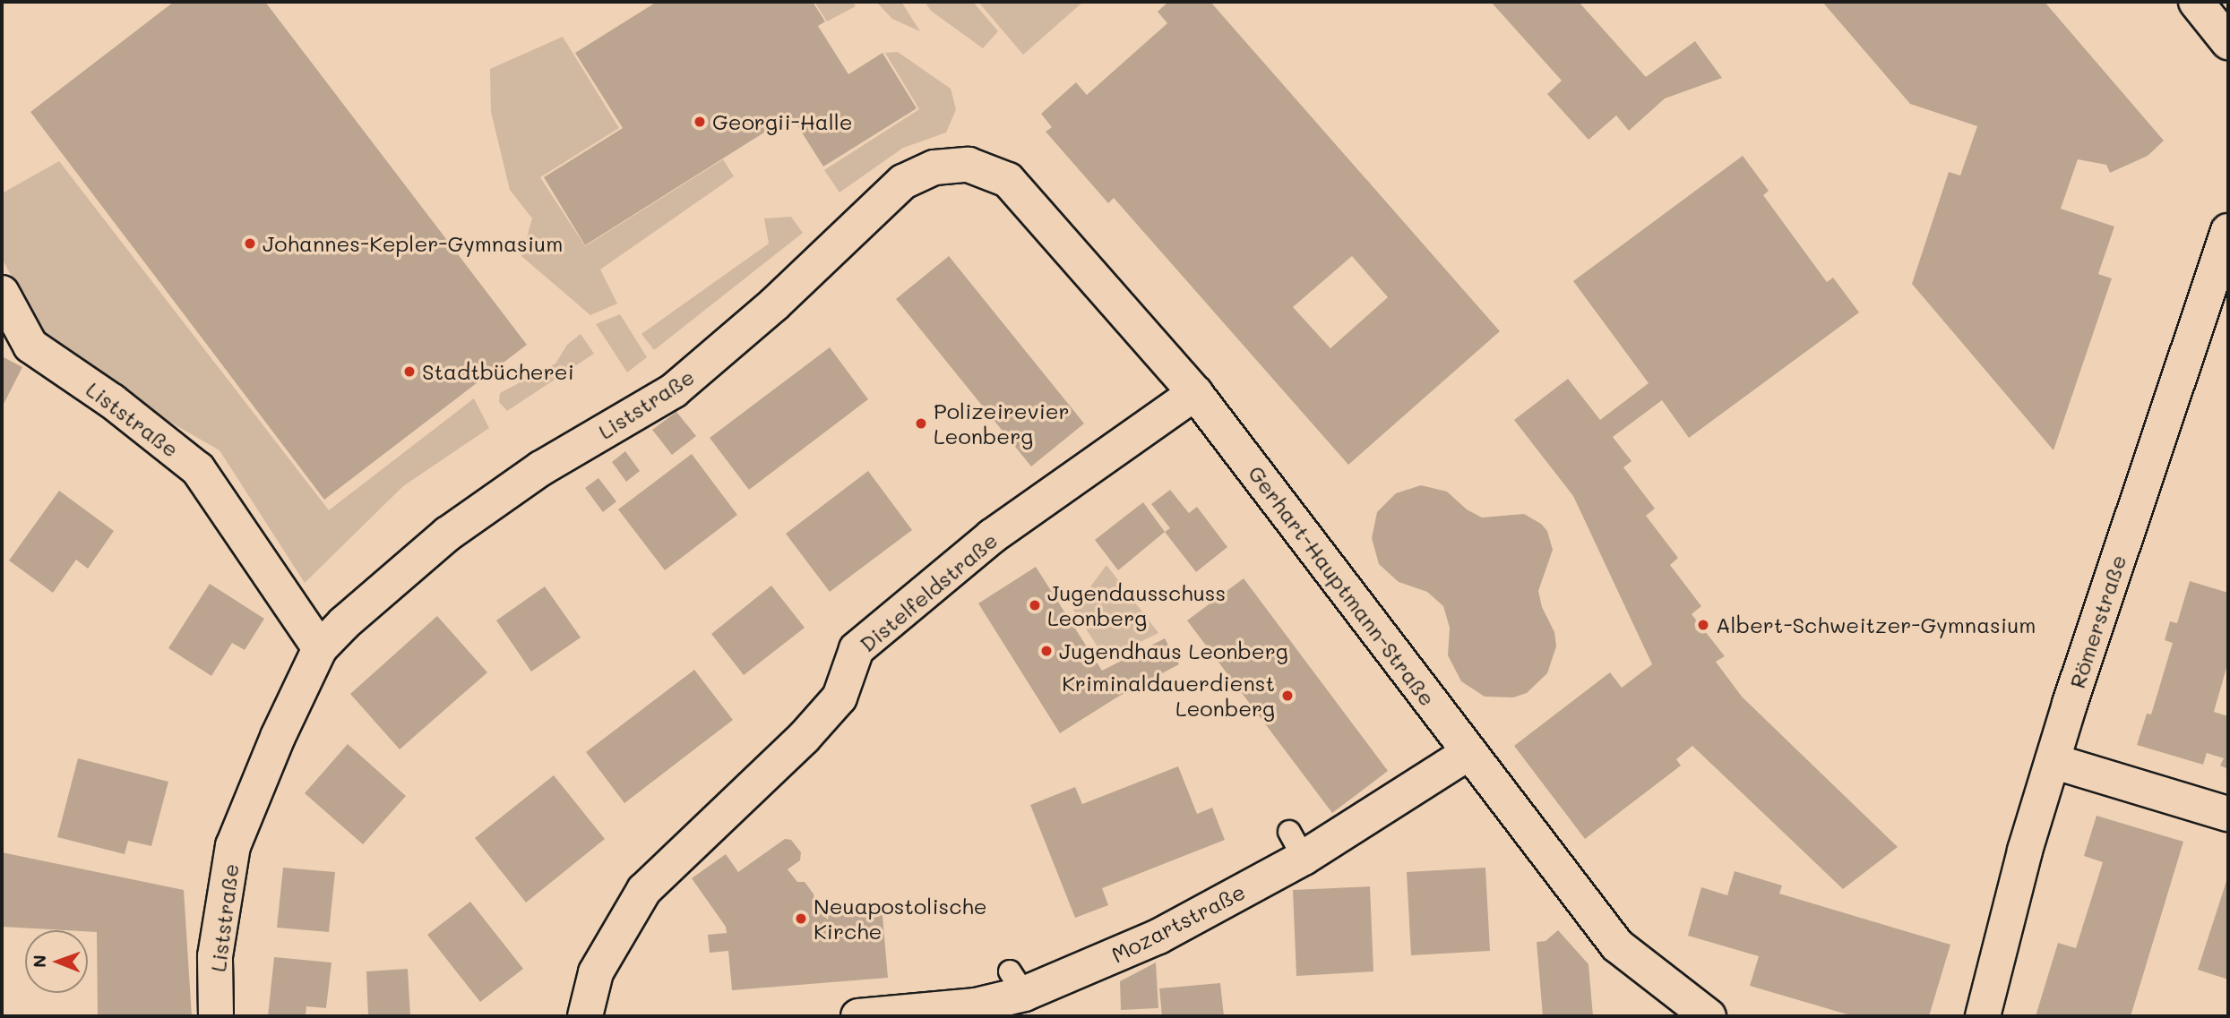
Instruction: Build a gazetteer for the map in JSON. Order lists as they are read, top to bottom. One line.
{"streets":{"street":["Liststraße","Gerhart-Hauptmann-Straße","Distelfeldstraße","Römerstraße","Mozartstraße"]},"crossings":[["Liststraße","Gerhart-Hauptmann-Straße"],["Gerhart-Hauptmann-Straße","Distelfeldstraße"],["Gerhart-Hauptmann-Straße","Mozartstraße"]],"places":["Georgii-Halle","Johannes-Kepler-Gymnasium","Stadtbücherei","Polizeirevier Leonberg","Jugendausschuss Leonberg","Albert-Schweitzer-Gymnasium","Jugendhaus Leonberg","Kriminaldauerdienst Leonberg","Neuapostolische Kirche"],"north":"left"}
